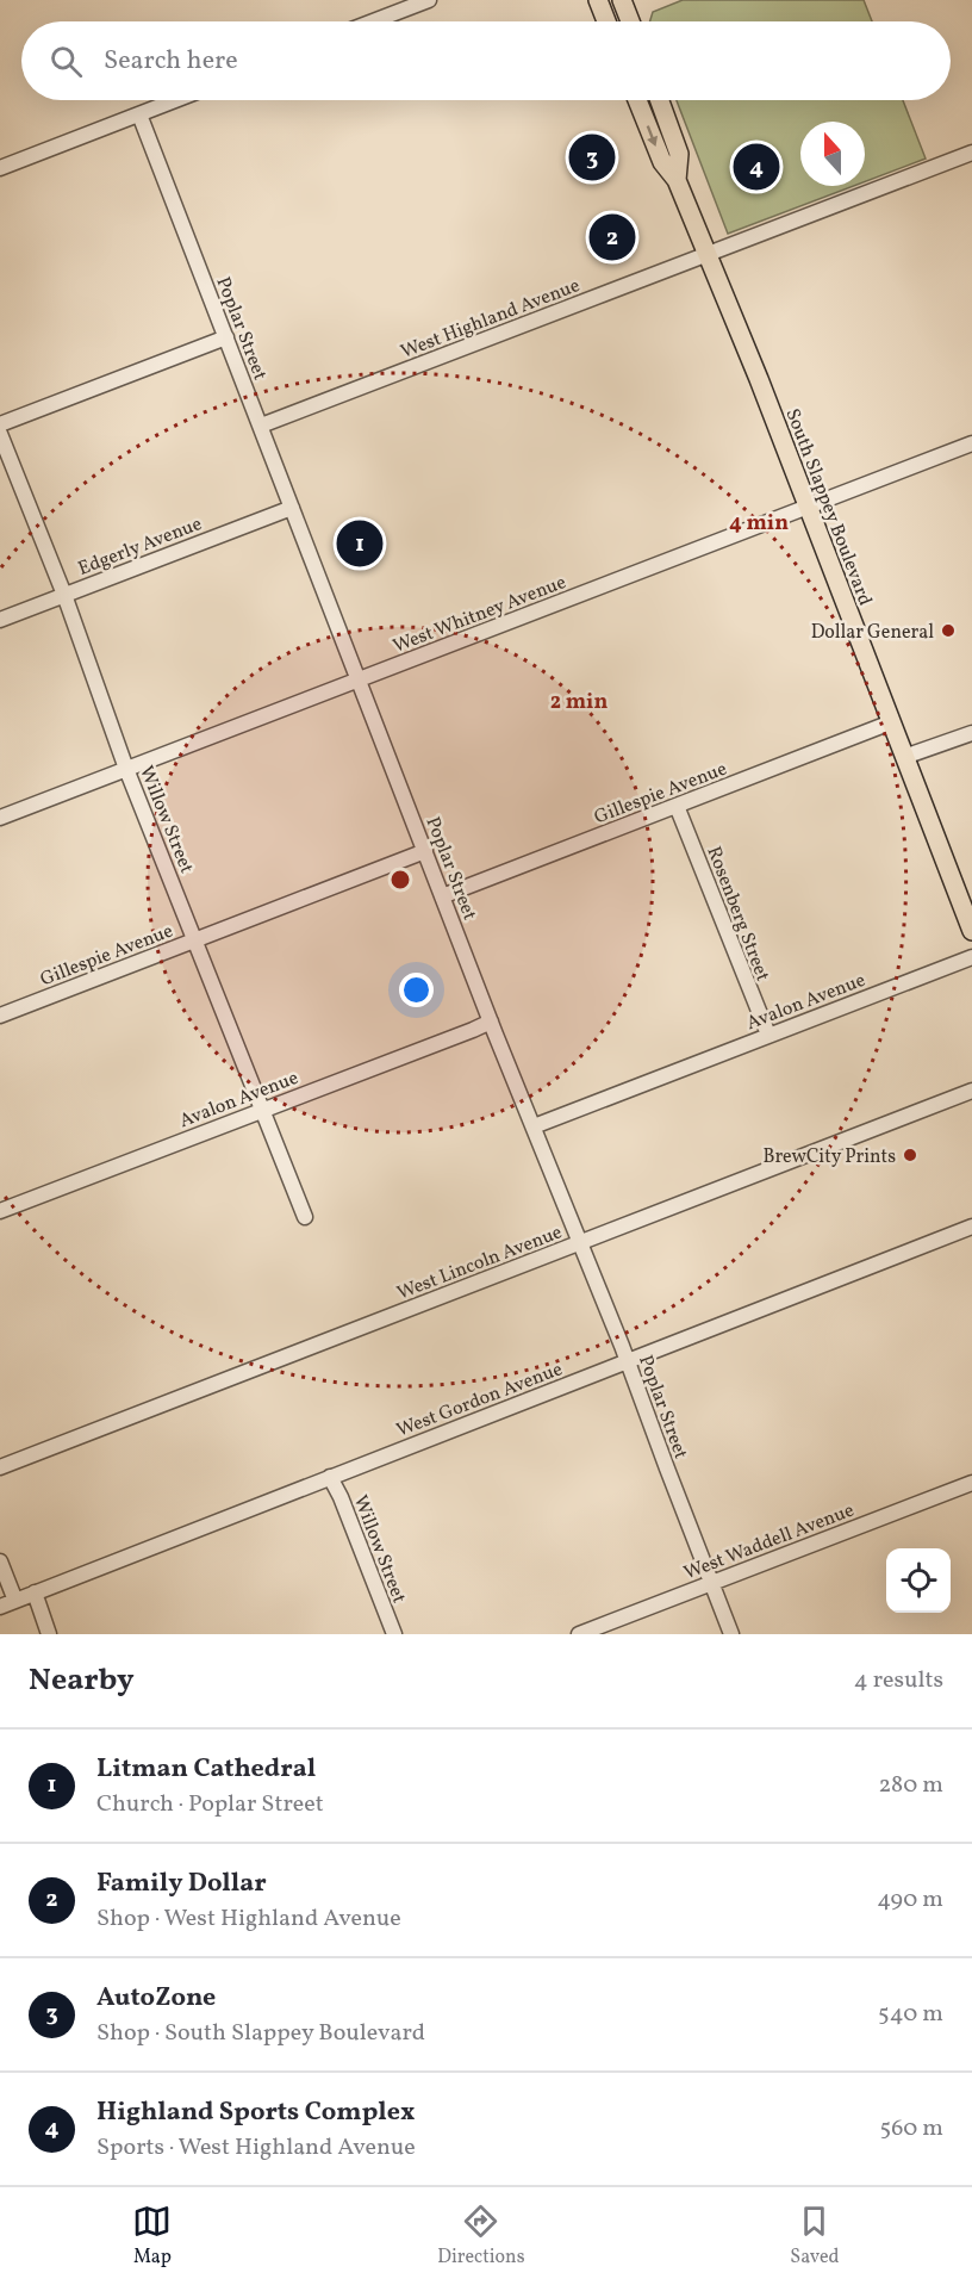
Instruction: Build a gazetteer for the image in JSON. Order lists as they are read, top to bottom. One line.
{"streets":{"main road":["South Slappey Boulevard"],"street":["West Highland Avenue","Poplar Street","Edgerly Avenue","West Whitney Avenue","Gillespie Avenue","Willow Street","Rosenberg Street","Avalon Avenue","West Lincoln Avenue","West Gordon Avenue","West Waddell Avenue"]},"crossings":[["West Highland Avenue","Poplar Street"],["West Highland Avenue","South Slappey Boulevard"],["Poplar Street","Edgerly Avenue"],["Poplar Street","West Whitney Avenue"],["Poplar Street","Gillespie Avenue"],["Poplar Street","Avalon Avenue"],["Poplar Street","West Lincoln Avenue"],["Poplar Street","West Gordon Avenue"],["Poplar Street","West Waddell Avenue"],["South Slappey Boulevard","West Whitney Avenue"],["South Slappey Boulevard","Gillespie Avenue"],["Edgerly Avenue","Willow Street"],["West Whitney Avenue","Willow Street"],["Gillespie Avenue","Willow Street"],["Gillespie Avenue","Rosenberg Street"],["Willow Street","Avalon Avenue"],["Willow Street","West Gordon Avenue"],["Rosenberg Street","Avalon Avenue"]],"places":["Dollar General","BrewCity Prints"],"north":"top","page":{"search":"Search here","pins":["3","4","2","1"],"heading":["Nearby","4 results"],"list":[{"mark":"1","name":"Litman Cathedral","note":"Church · Poplar Street","value":"280 m"},{"mark":"2","name":"Family Dollar","note":"Shop · West Highland Avenue","value":"490 m"},{"mark":"3","name":"AutoZone","note":"Shop · South Slappey Boulevard","value":"540 m"},{"mark":"4","name":"Highland Sports Complex","note":"Sports · West Highland Avenue","value":"560 m"}],"nav":["Map","Directions","Saved"]},"rings":["4 min","2 min"]}
